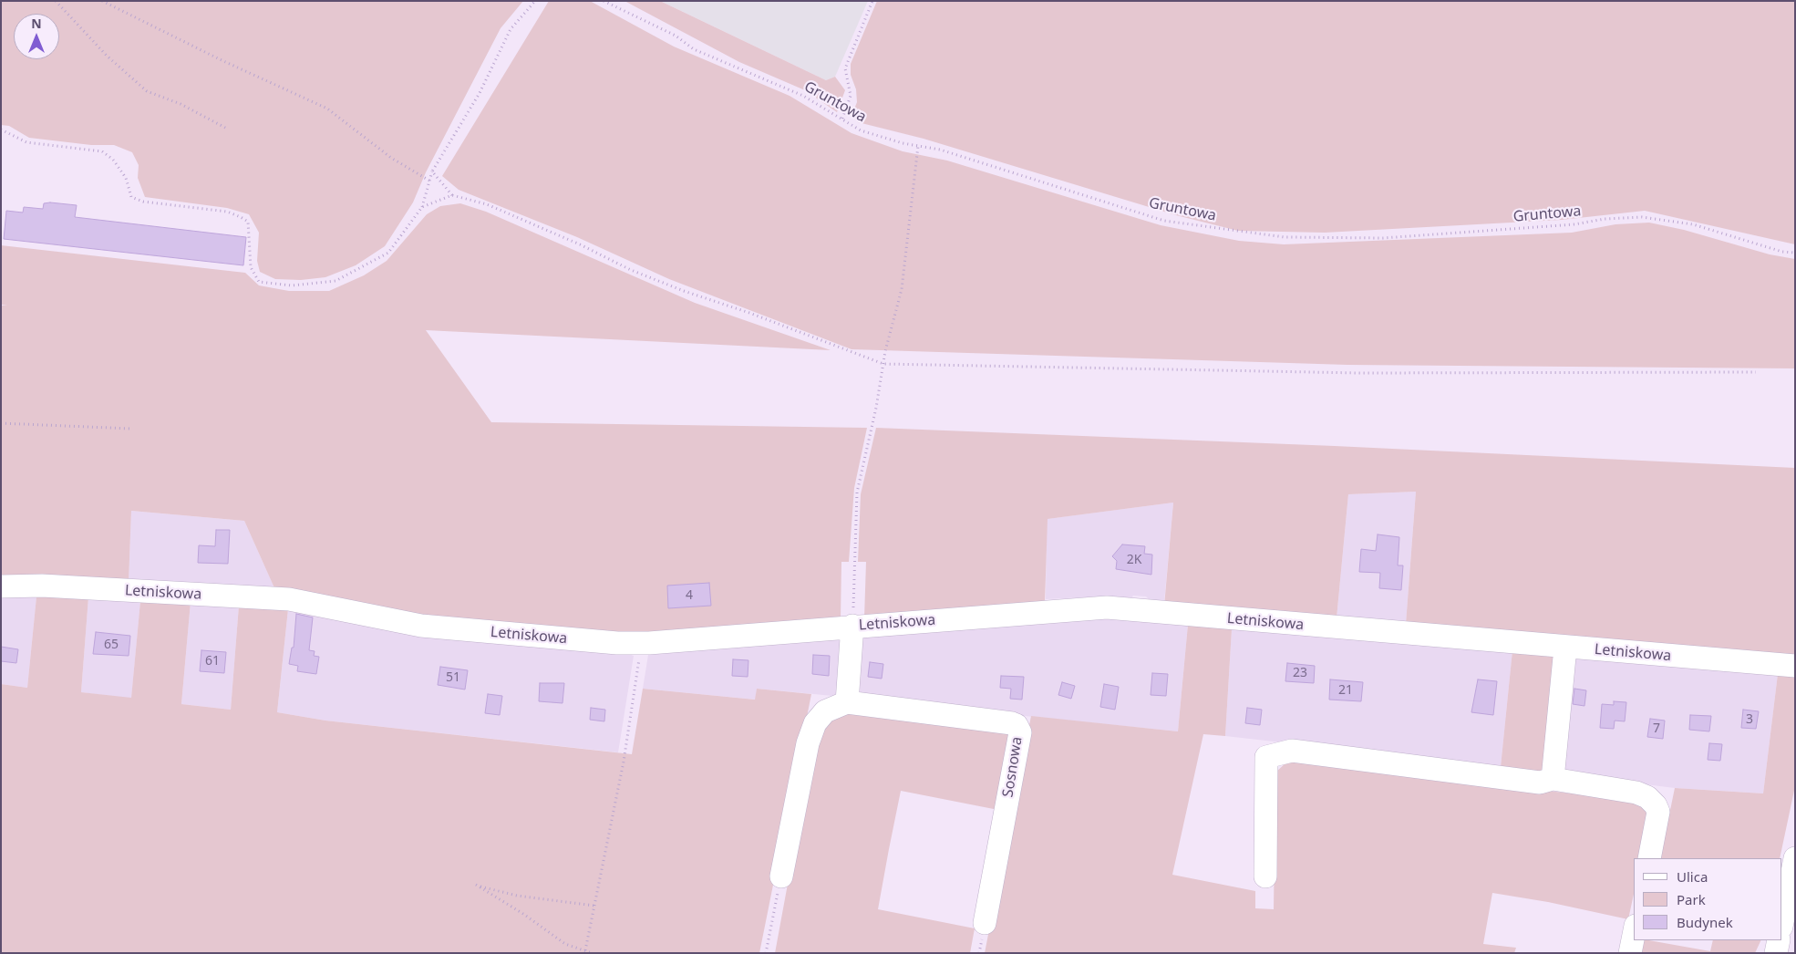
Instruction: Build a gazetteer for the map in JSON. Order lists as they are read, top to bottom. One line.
{"streets":{"street":["Letniskowa","Sosnowa"],"path":["Gruntowa"]},"house_numbers":["2K","4","65","61","23","51","21","3","7"],"legend":["Ulica","Park","Budynek"],"north":"top"}
